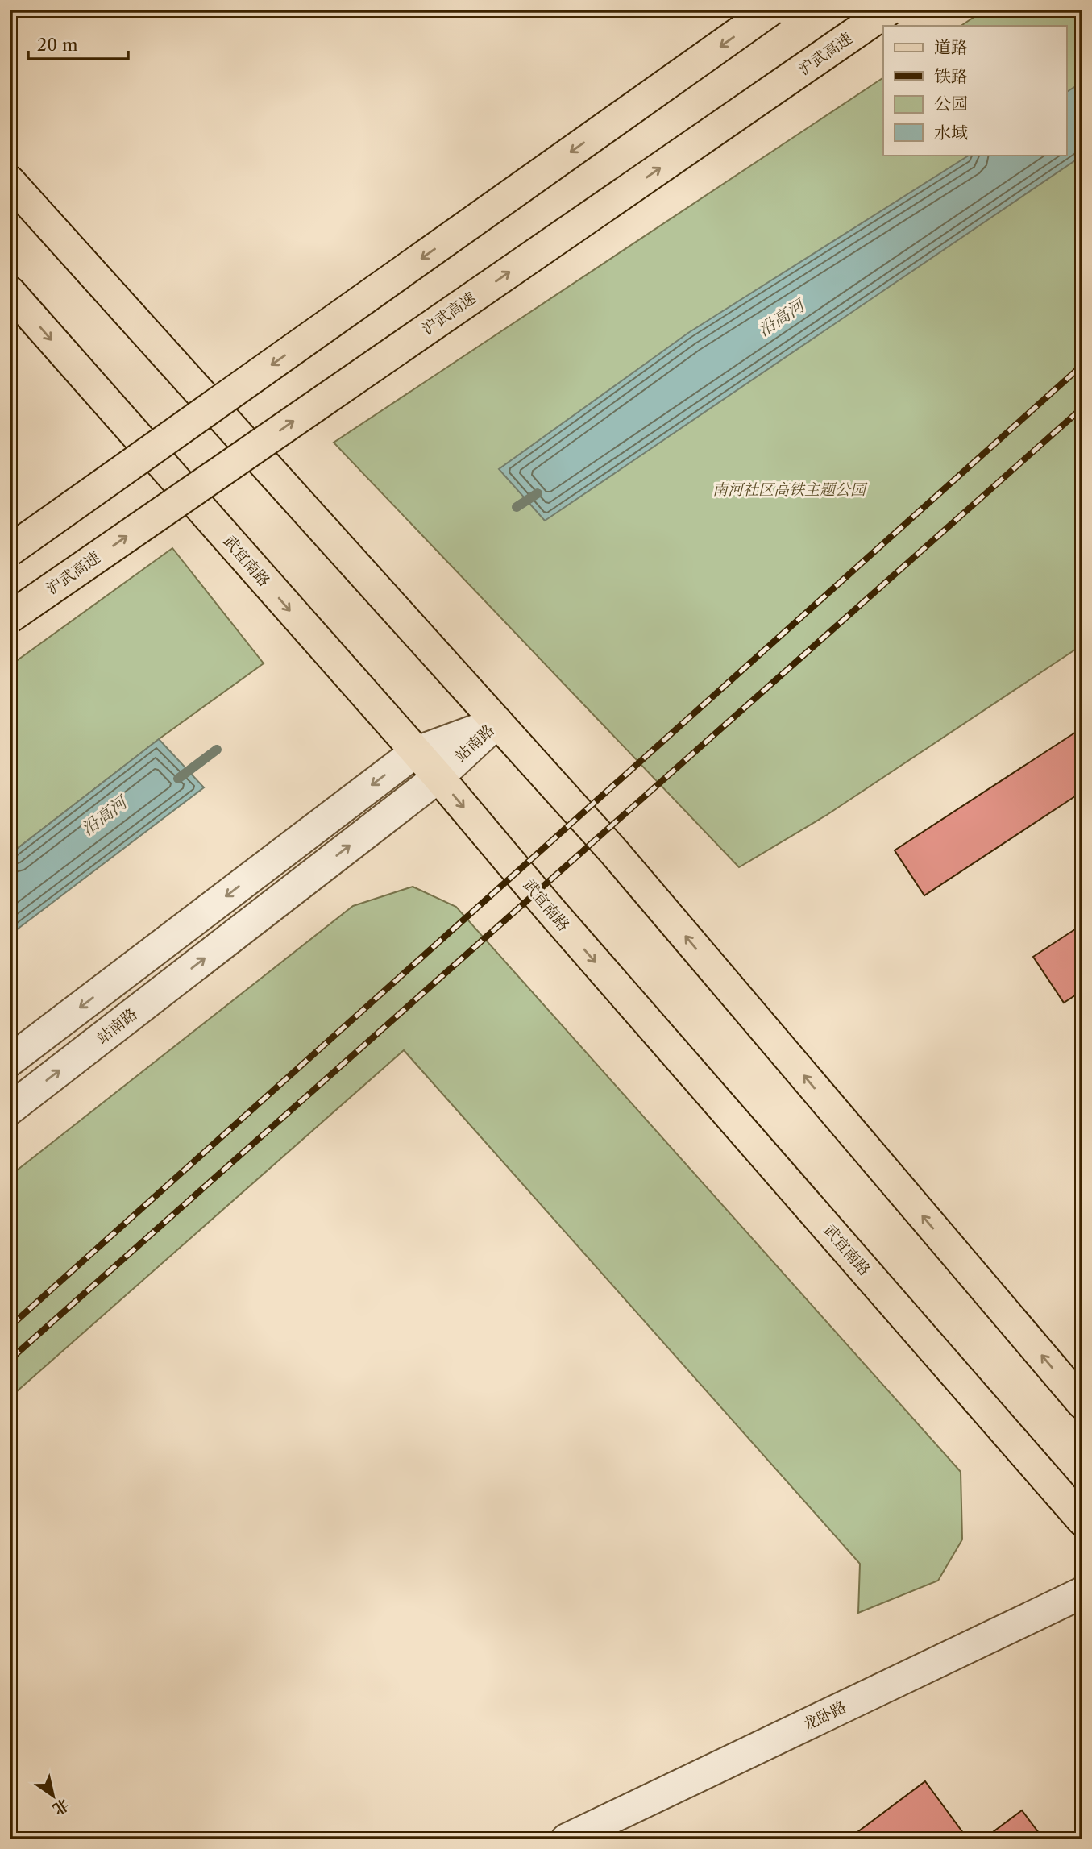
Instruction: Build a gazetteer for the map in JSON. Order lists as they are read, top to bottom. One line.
{"streets":{"main road":["沪武高速","武宜南路"],"street":["站南路","龙卧路"]},"crossings":[["武宜南路","站南路"]],"water":["沿高河"],"parks":["南河社区高铁主题公园"],"legend":["道路","铁路","公园","水域"],"scale_bar":"20 m","north":"bottom right"}
